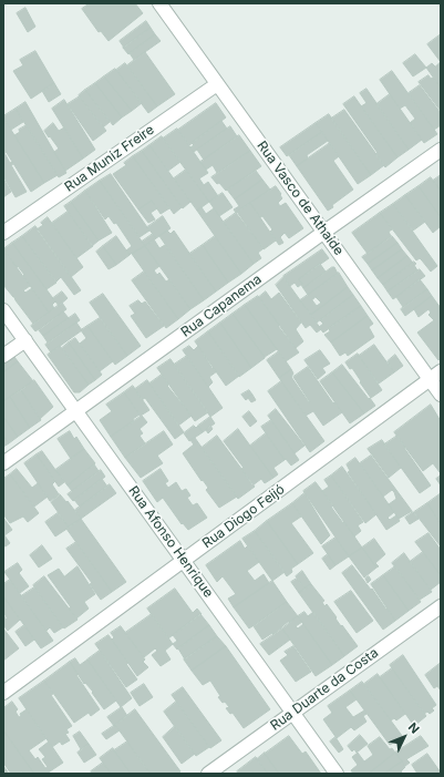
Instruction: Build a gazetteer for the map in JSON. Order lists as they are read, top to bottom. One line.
{"streets":{"street":["Rua Muniz Freire","Rua Vasco de Athaíde","Rua Capanema","Rua Diogo Feijó","Rua Afonso Henrique","Rua Duarte da Costa"]},"crossings":[["Rua Muniz Freire","Rua Vasco de Athaíde"],["Rua Vasco de Athaíde","Rua Capanema"],["Rua Vasco de Athaíde","Rua Diogo Feijó"],["Rua Capanema","Rua Afonso Henrique"],["Rua Diogo Feijó","Rua Afonso Henrique"],["Rua Afonso Henrique","Rua Duarte da Costa"]],"north":"top right"}
